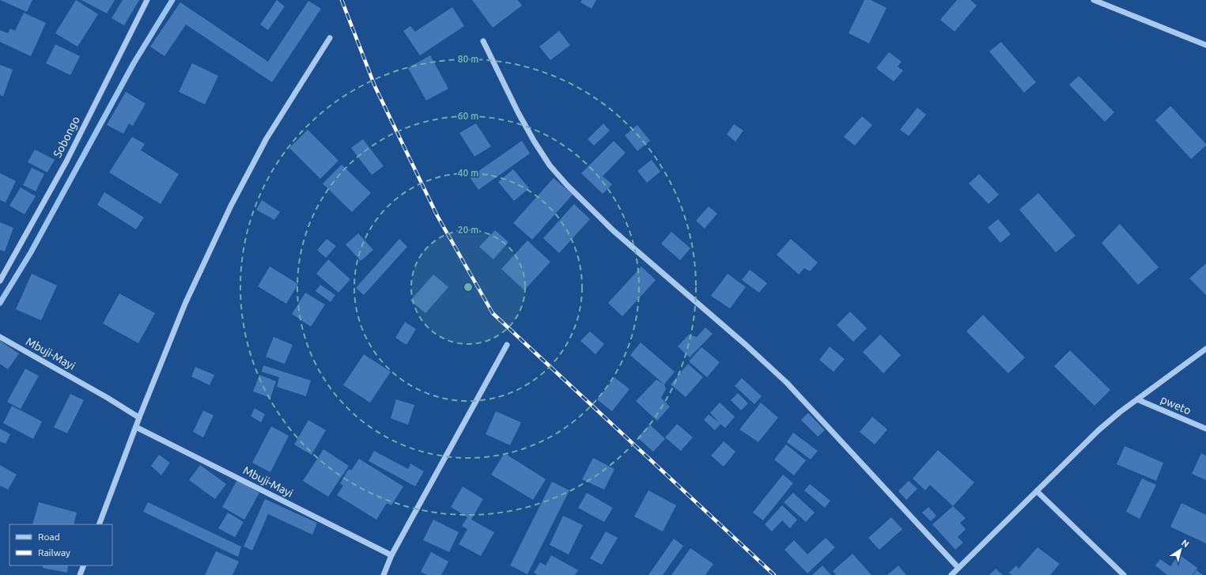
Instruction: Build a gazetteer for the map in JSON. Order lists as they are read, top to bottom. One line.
{"streets":{"street":["Sobongo","Mbuji-Mayi","pweto"]},"legend":["Road","Railway"],"north":"top right","rings":["80 m","60 m","40 m","20 m"]}
